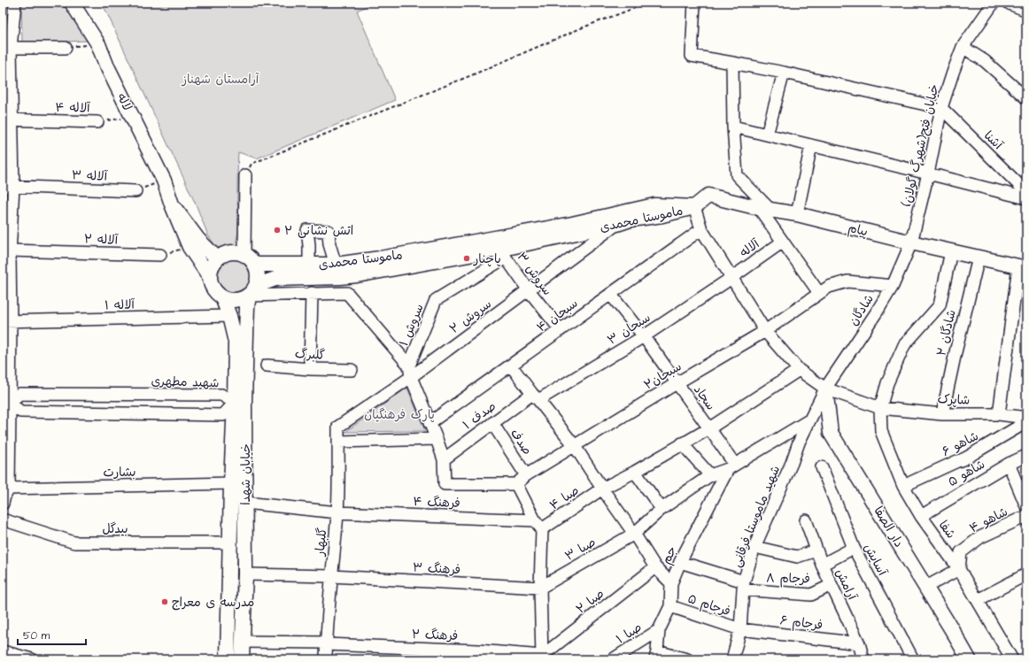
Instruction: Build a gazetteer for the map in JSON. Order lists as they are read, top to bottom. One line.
{"streets":{"main road":["لاله","ماموستا محمدی","پیام","خیابان شهدا","دار الصفا"],"street":["آلاله ۴","آشنا","خیابان فتح(شهرگ گولان)","آلاله ۳","آلاله ۲","آلاله","سروش ۳","آلاله ۱","شادگان","سبحان ۴","سروش ۲","سروش ۱","سبحان ۳","شادگان ۲","گلبرگ","سبحان۲","شهید مطهری","سجاد","شاپرک","صدف ۱","صدف","شاهو ۶","بشارت","شاهو ۵","صبا ۴","فرهنگ ۴","شهید ماموستا فرقانی","شاهو ۴","بیدگل","شفا","گلبهار","صبا ۳","جم","آسایش","فرهنگ ۳","فرجام ۸","آرامش","صبا ۲","فرجام ۵","فرجام ۶","صبا ۱","فرهنگ ۲"]},"crossings":[["لاله","آلاله ۴"],["آشنا","خیابان فتح(شهرگ گولان)"],["خیابان فتح(شهرگ گولان)","پیام"],["خیابان فتح(شهرگ گولان)","شادگان"],["ماموستا محمدی","پیام"],["ماموستا محمدی","سروش ۳"],["ماموستا محمدی","سروش ۲"],["ماموستا محمدی","سروش ۱"],["ماموستا محمدی","شاپرک"],["ماموستا محمدی","خیابان شهدا"],["پیام","شادگان"],["پیام","شادگان ۲"],["پیام","شاپرک"],["آلاله","سبحان ۳"],["آلاله","شاپرک"],["سروش ۳","سبحان ۴"],["سروش ۳","سروش ۲"],["سروش ۳","سروش ۱"],["آلاله ۱","خیابان شهدا"],["شادگان","سبحان۲"],["شادگان","شاپرک"],["شادگان","شهید ماموستا فرقانی"],["شادگان","دار الصفا"],["سبحان ۴","سروش ۱"],["سبحان ۴","سجاد"],["سبحان ۴","شاپرک"],["سروش ۲","سروش ۱"],["سروش ۲","گلبهار"],["سروش ۱","سبحان۲"],["سروش ۱","صدف ۱"],["سبحان ۳","سجاد"],["سبحان ۳","شاپرک"],["سبحان ۳","صدف ۱"],["شادگان ۲","شاپرک"],["سبحان۲","سجاد"],["سبحان۲","شاپرک"],["سبحان۲","صدف"],["شهید مطهری","خیابان شهدا"],["سجاد","صبا ۴"],["سجاد","صبا ۳"],["سجاد","جم"],["شاپرک","صبا ۴"],["شاپرک","شهید ماموستا فرقانی"],["شاپرک","دار الصفا"],["شاپرک","شفا"],["صدف ۱","صدف"],["شاهو ۶","شفا"],["بشارت","خیابان شهدا"],["شاهو ۵","شفا"],["خیابان شهدا","فرهنگ ۴"],["خیابان شهدا","بیدگل"],["خیابان شهدا","فرهنگ ۳"],["خیابان شهدا","فرهنگ ۲"],["صبا ۴","فرهنگ ۴"],["فرهنگ ۴","گلبهار"],["شهید ماموستا فرقانی","دار الصفا"],["شهید ماموستا فرقانی","صبا ۳"],["شهید ماموستا فرقانی","فرجام ۸"],["شهید ماموستا فرقانی","فرجام ۵"],["شهید ماموستا فرقانی","فرجام ۶"],["شاهو ۴","شفا"],["گلبهار","فرهنگ ۳"],["گلبهار","فرهنگ ۲"],["صبا ۳","جم"],["صبا ۳","فرهنگ ۳"],["جم","فرجام ۸"],["جم","فرجام ۵"],["جم","صبا ۱"],["فرجام ۸","آرامش"],["آرامش","فرجام ۶"],["صبا ۲","فرهنگ ۲"],["فرجام ۵","فرجام ۶"]],"parks":["آرامستان شهناز","پارک فرهنگیان"],"places":["اتش نشانی ۲","پاچنار","مدرسه ی معراج"],"scale_bar":"50 m"}
